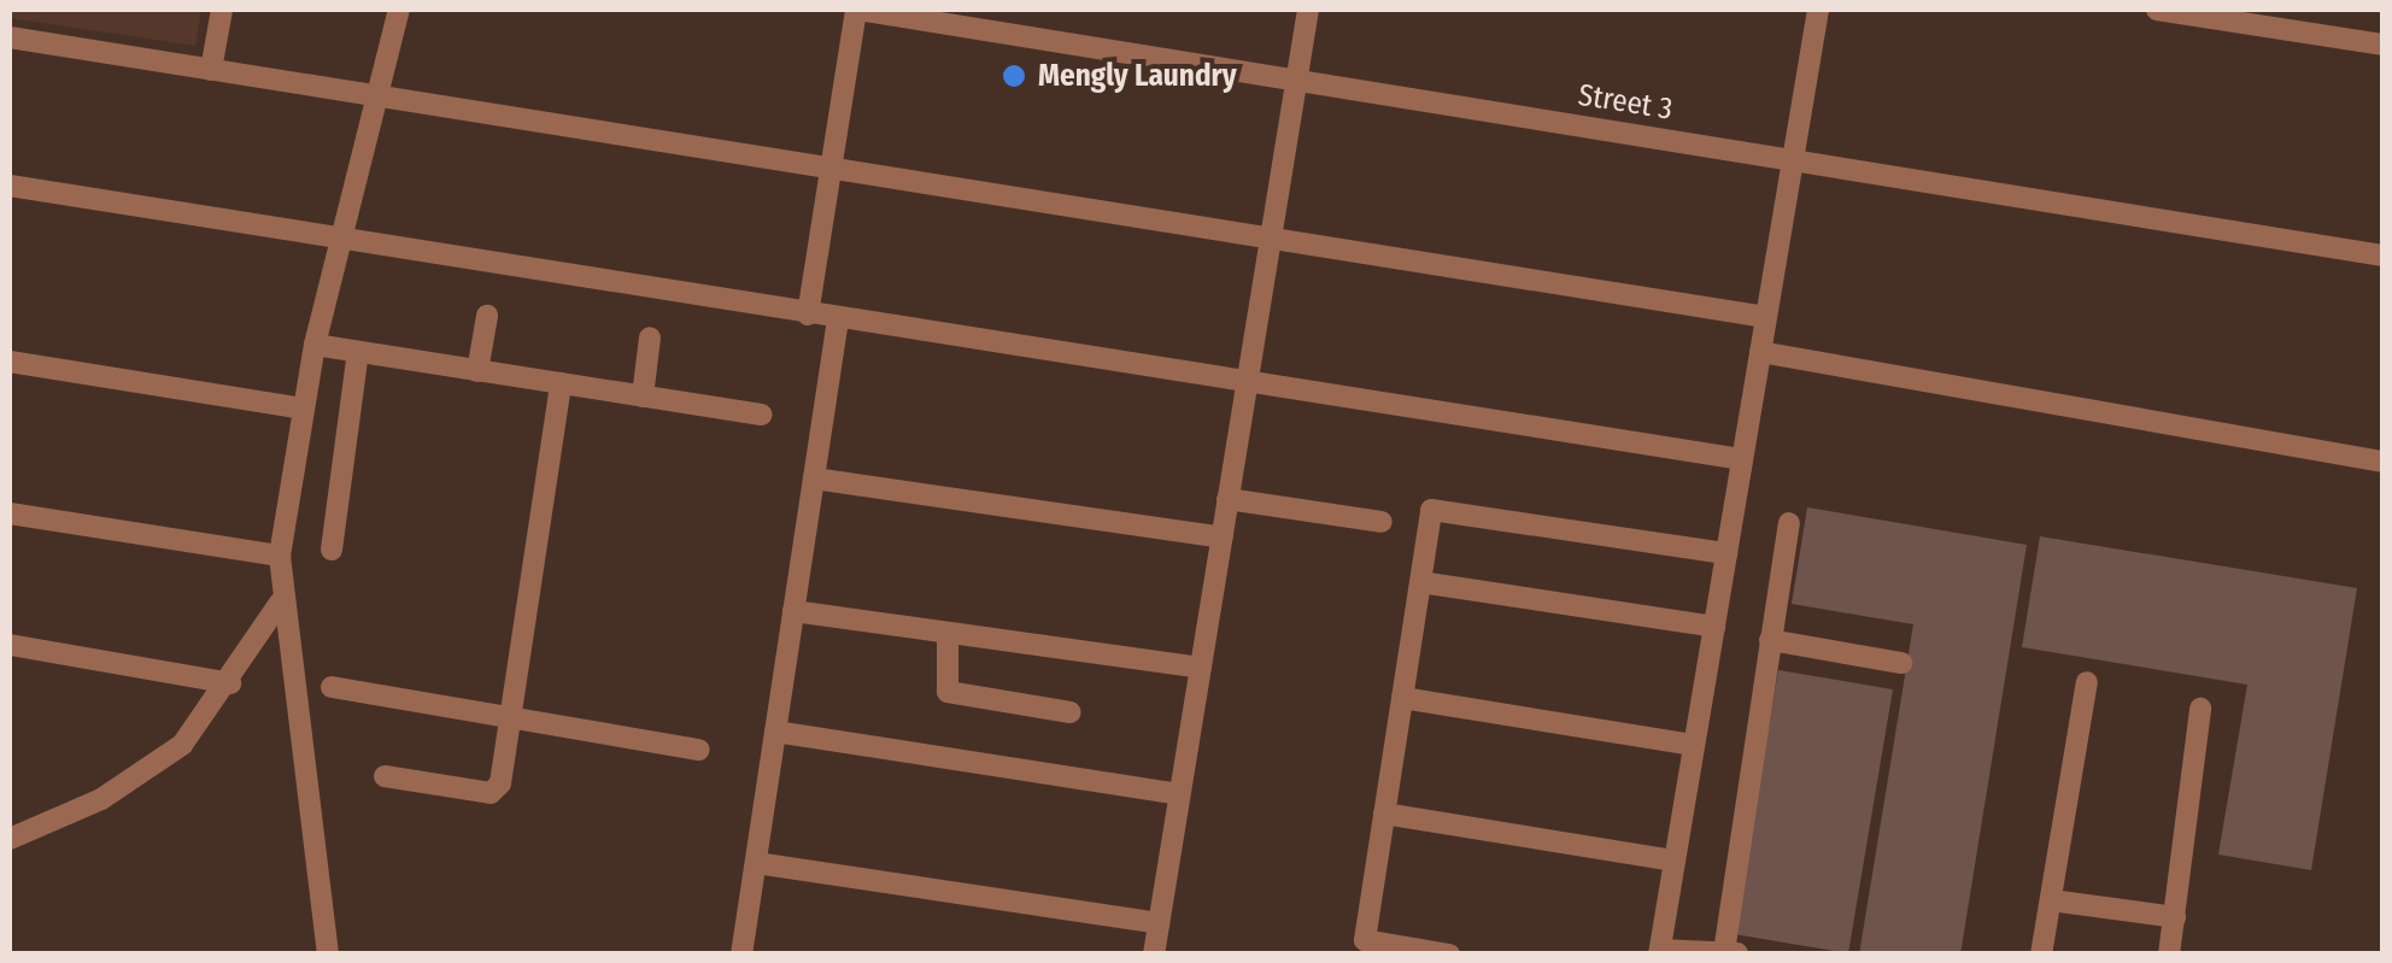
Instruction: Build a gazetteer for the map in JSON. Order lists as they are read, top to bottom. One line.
{"streets":{"street":["Street 3"]},"places":["Mengly Laundry"]}
